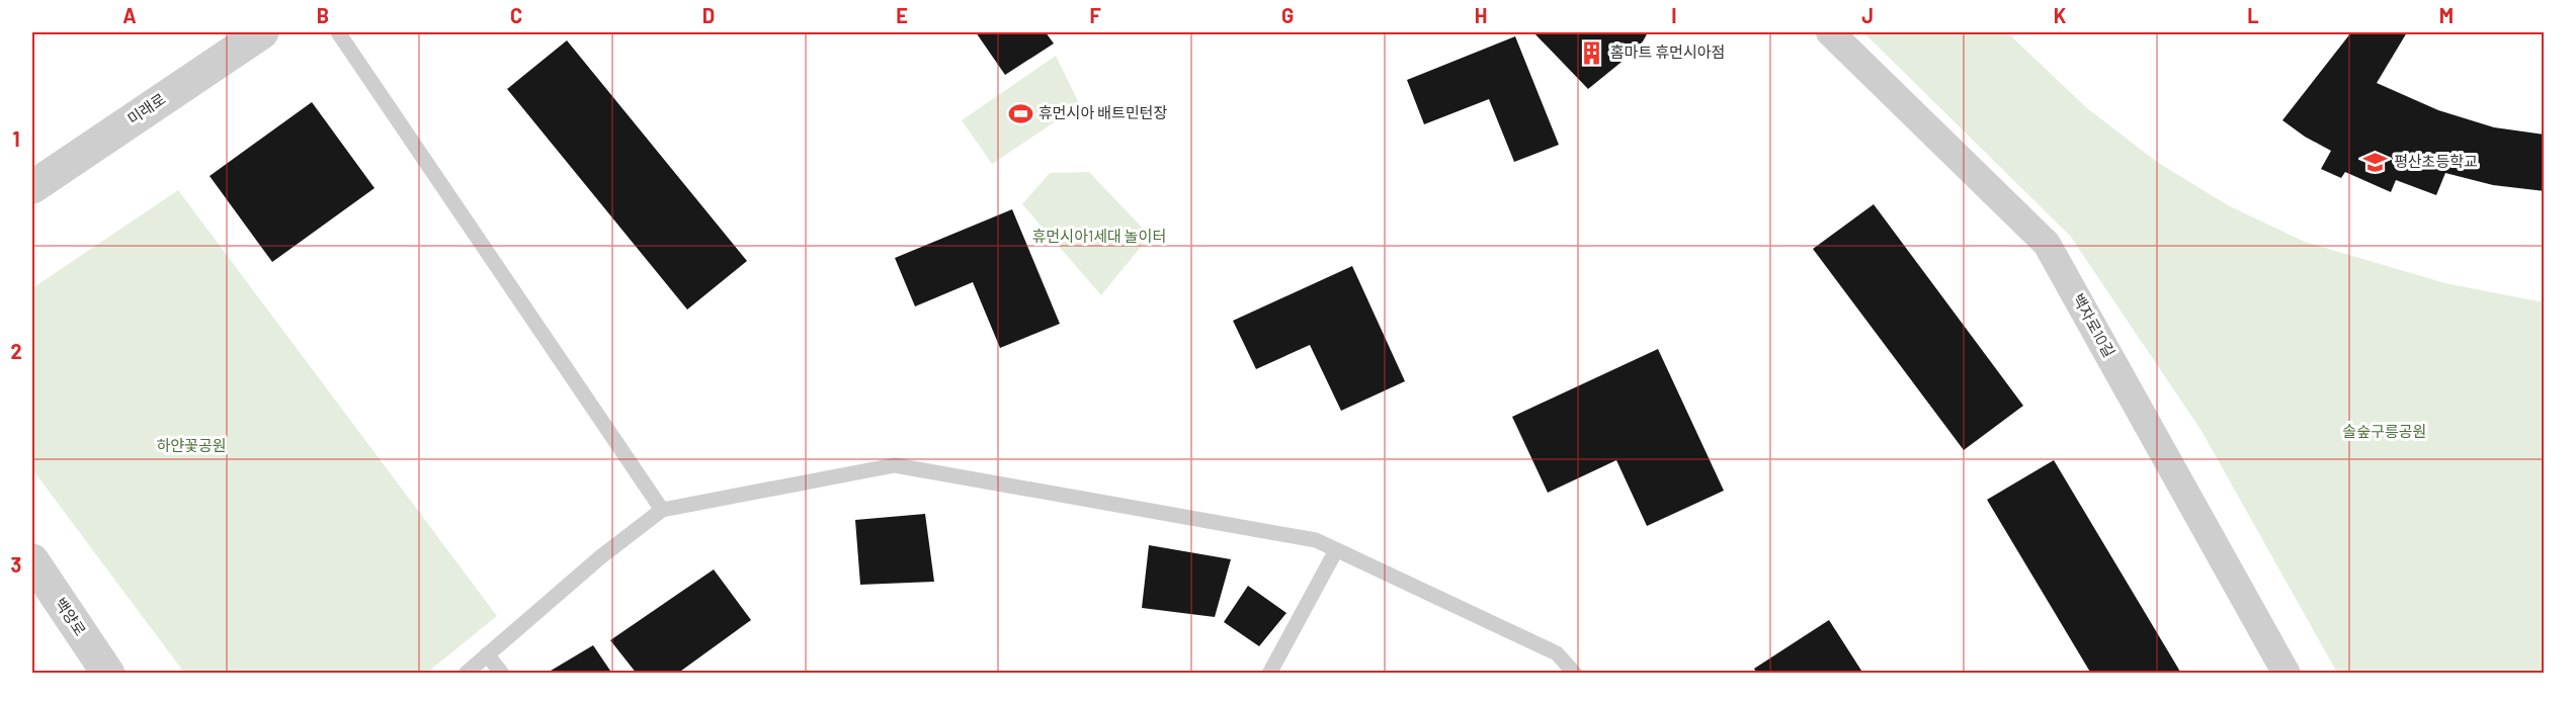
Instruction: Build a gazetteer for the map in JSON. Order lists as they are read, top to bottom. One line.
{"streets":{"street":["미래로","백자로10길","백양로"]},"parks":["휴먼시아1세대 놀이터","솔숲구릉공원","하얀꽃공원"],"places":{"building":["홈마트 휴먼시아점"],"sports":["휴먼시아 배트민턴장"],"school or university":["평산초등학교"]},"grid":{"columns":["A","B","C","D","E","F","G","H","I","J","K","L","M"],"rows":["1","2","3"]}}
